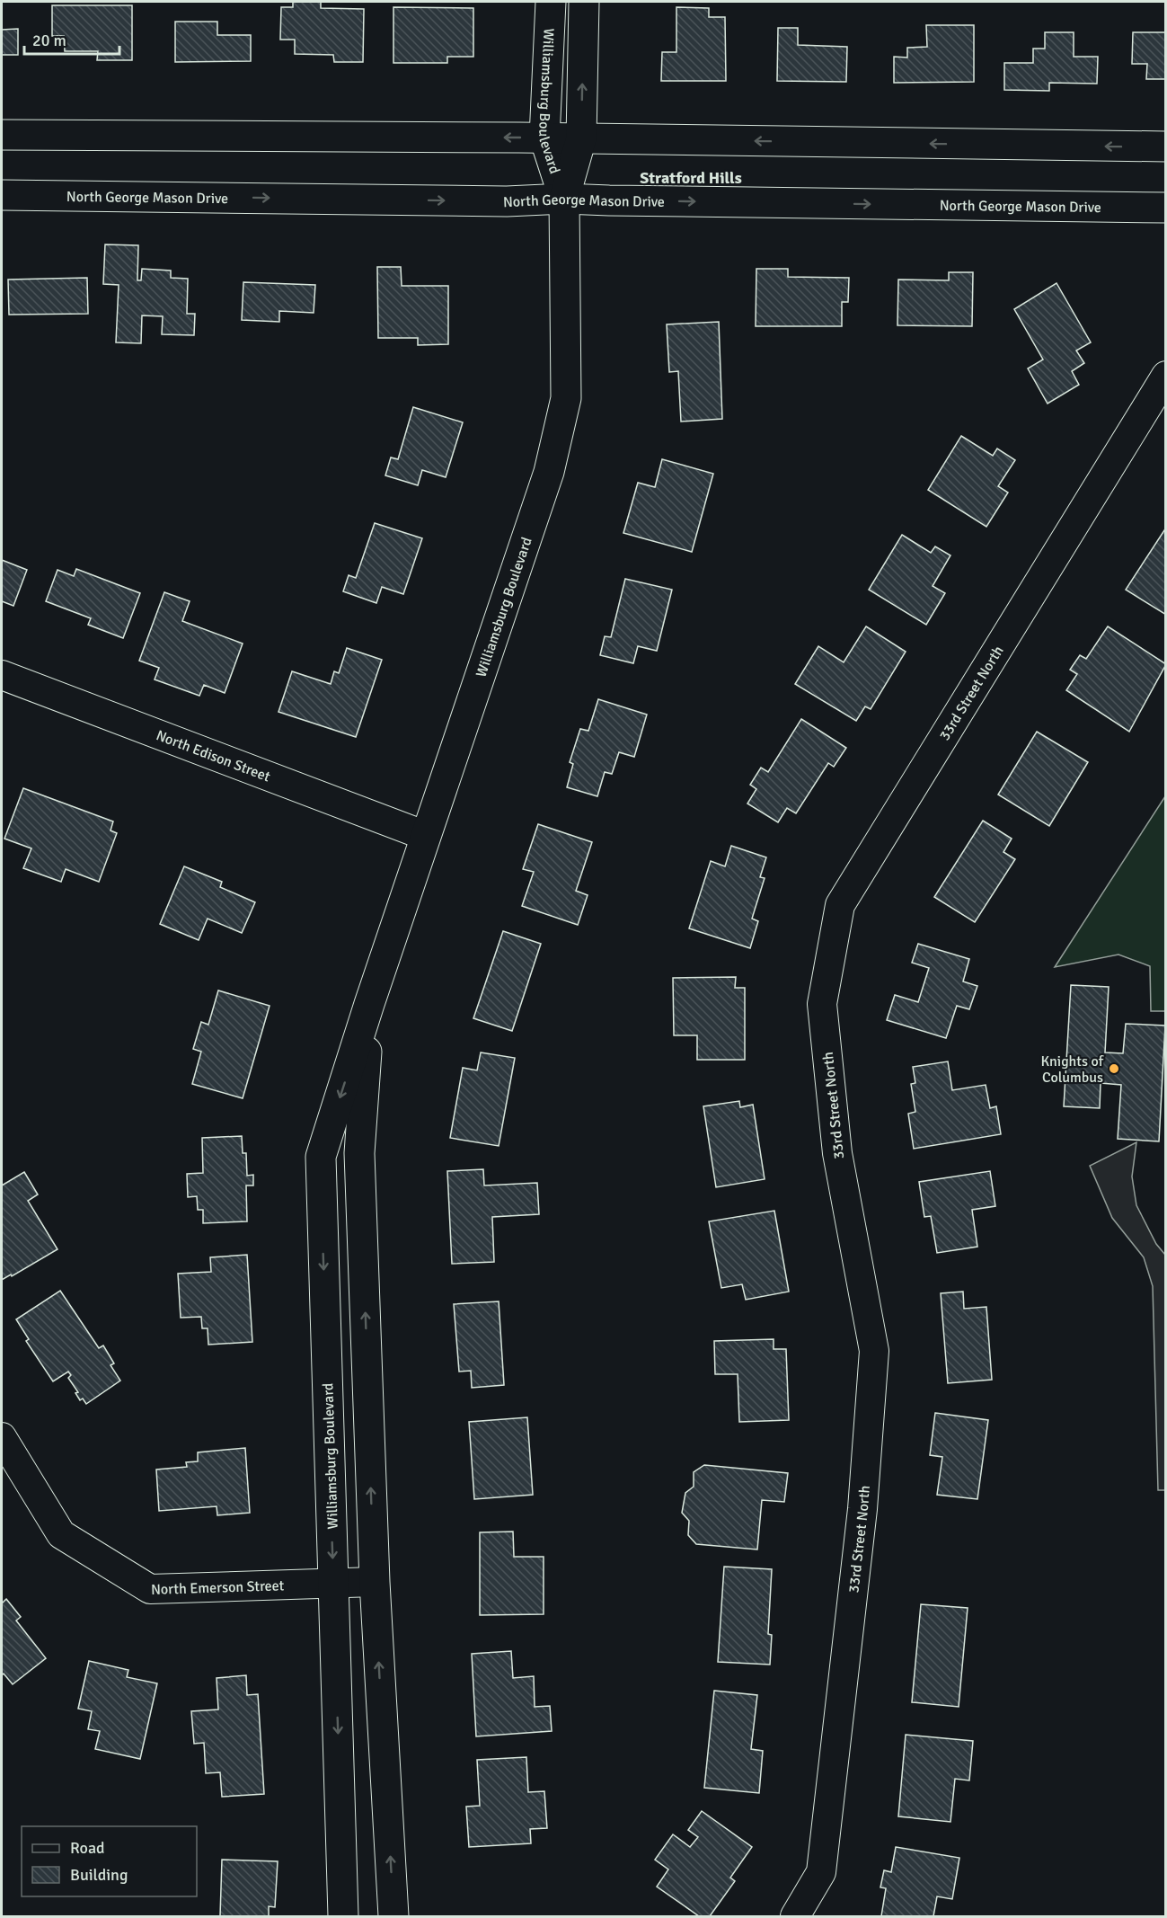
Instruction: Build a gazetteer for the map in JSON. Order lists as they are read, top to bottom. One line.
{"streets":{"main road":["Williamsburg Boulevard","North George Mason Drive"],"street":["33rd Street North","North Edison Street","North Emerson Street"]},"crossings":[["Williamsburg Boulevard","North George Mason Drive"],["Williamsburg Boulevard","North Edison Street"],["Williamsburg Boulevard","North Emerson Street"]],"districts":["Stratford Hills"],"places":["Knights of Columbus"],"legend":["Road","Building"],"scale_bar":"20 m"}
